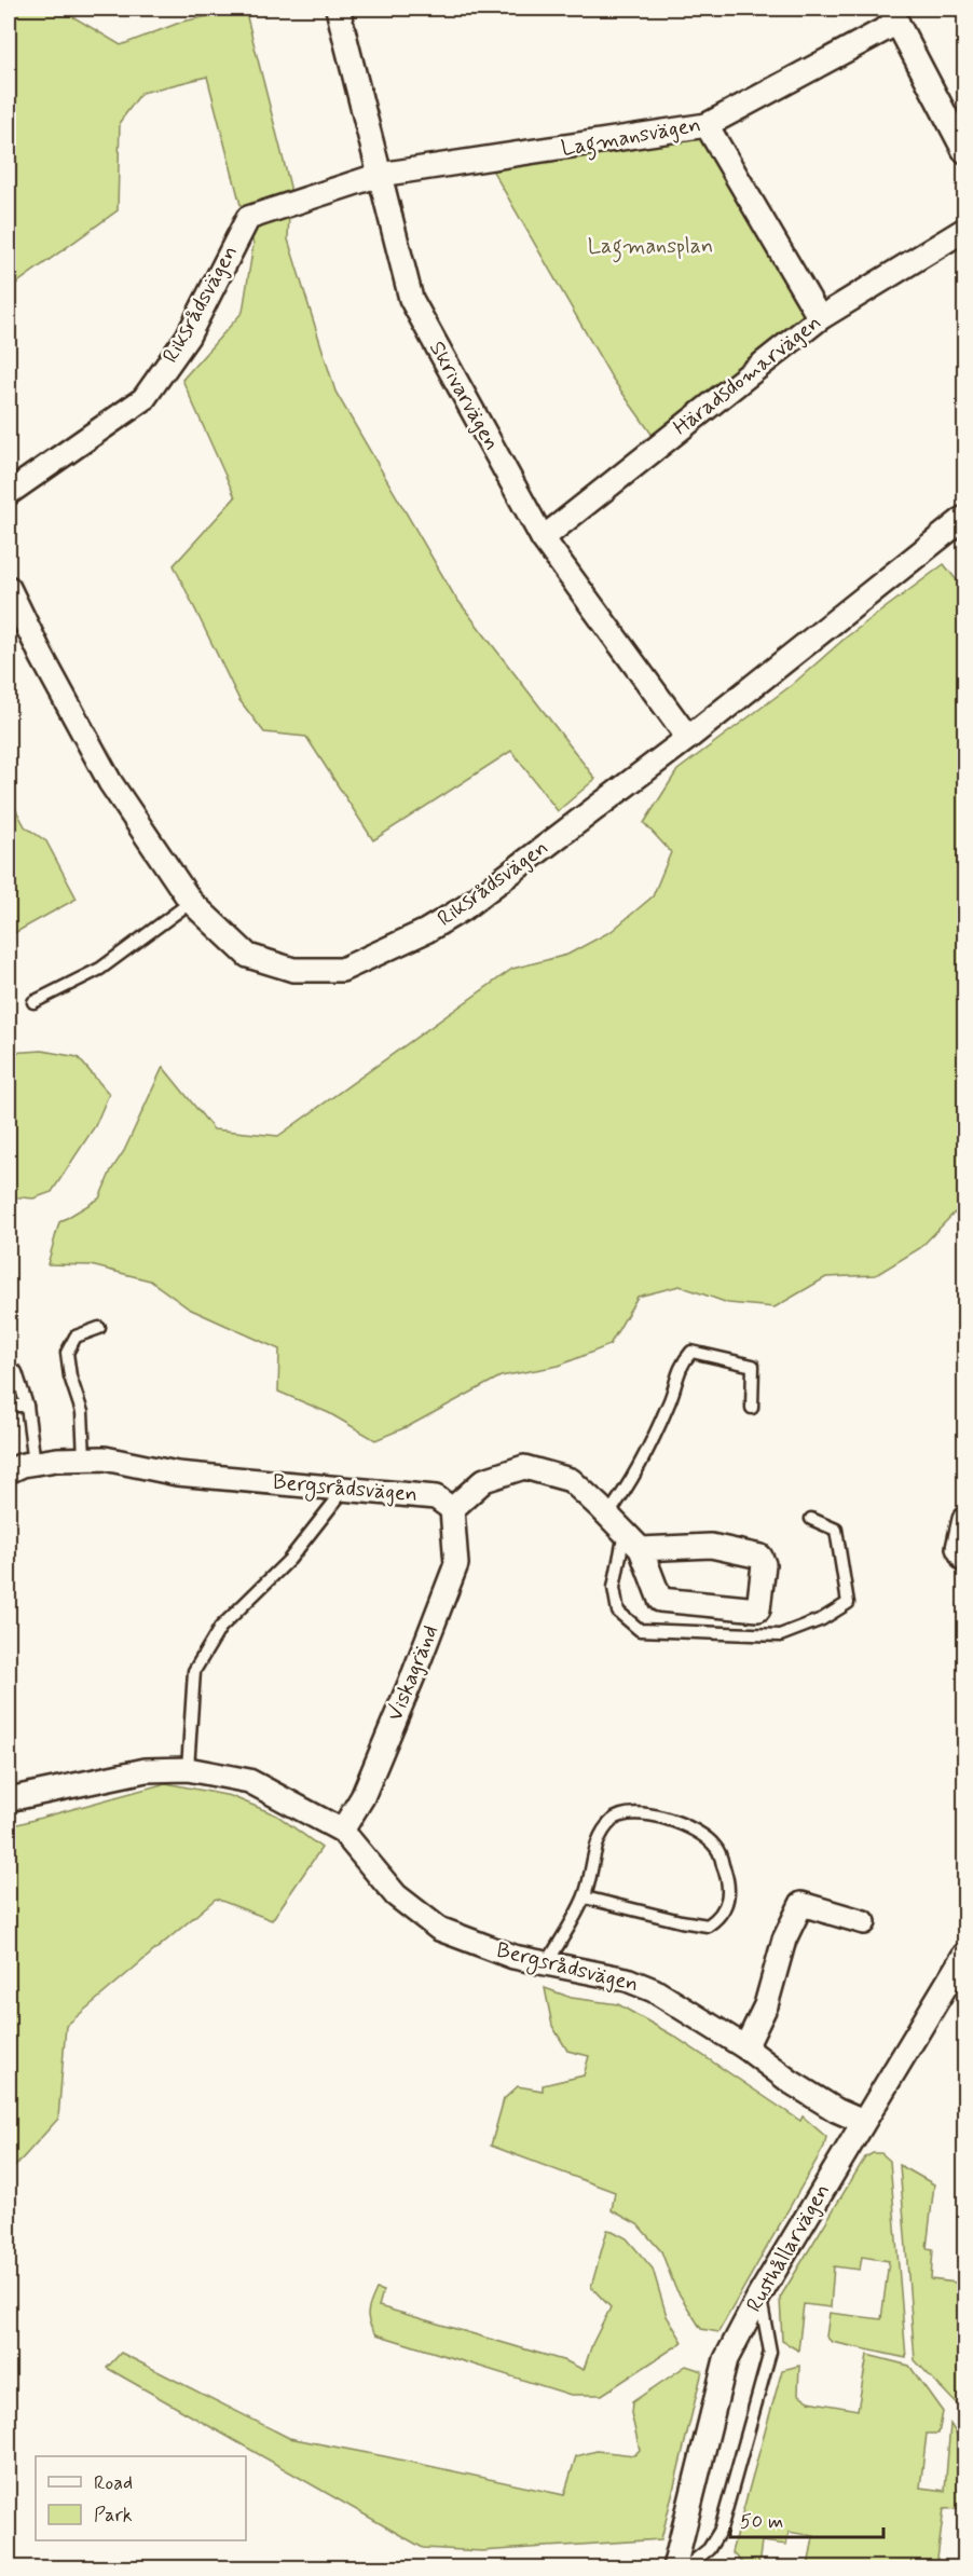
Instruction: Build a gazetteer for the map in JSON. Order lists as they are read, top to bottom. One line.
{"streets":{"street":["Lagmansvägen","Riksrådsvägen","Häradsdomarvägen","Skrivarvägen","Bergsrådsvägen","Viskagränd","Rusthållarvägen"]},"crossings":[["Lagmansvägen","Riksrådsvägen"],["Lagmansvägen","Skrivarvägen"],["Riksrådsvägen","Skrivarvägen"],["Häradsdomarvägen","Skrivarvägen"],["Bergsrådsvägen","Viskagränd"],["Bergsrådsvägen","Rusthållarvägen"]],"parks":["Lagmansplan"],"legend":["Road","Park"],"scale_bar":"50 m"}
